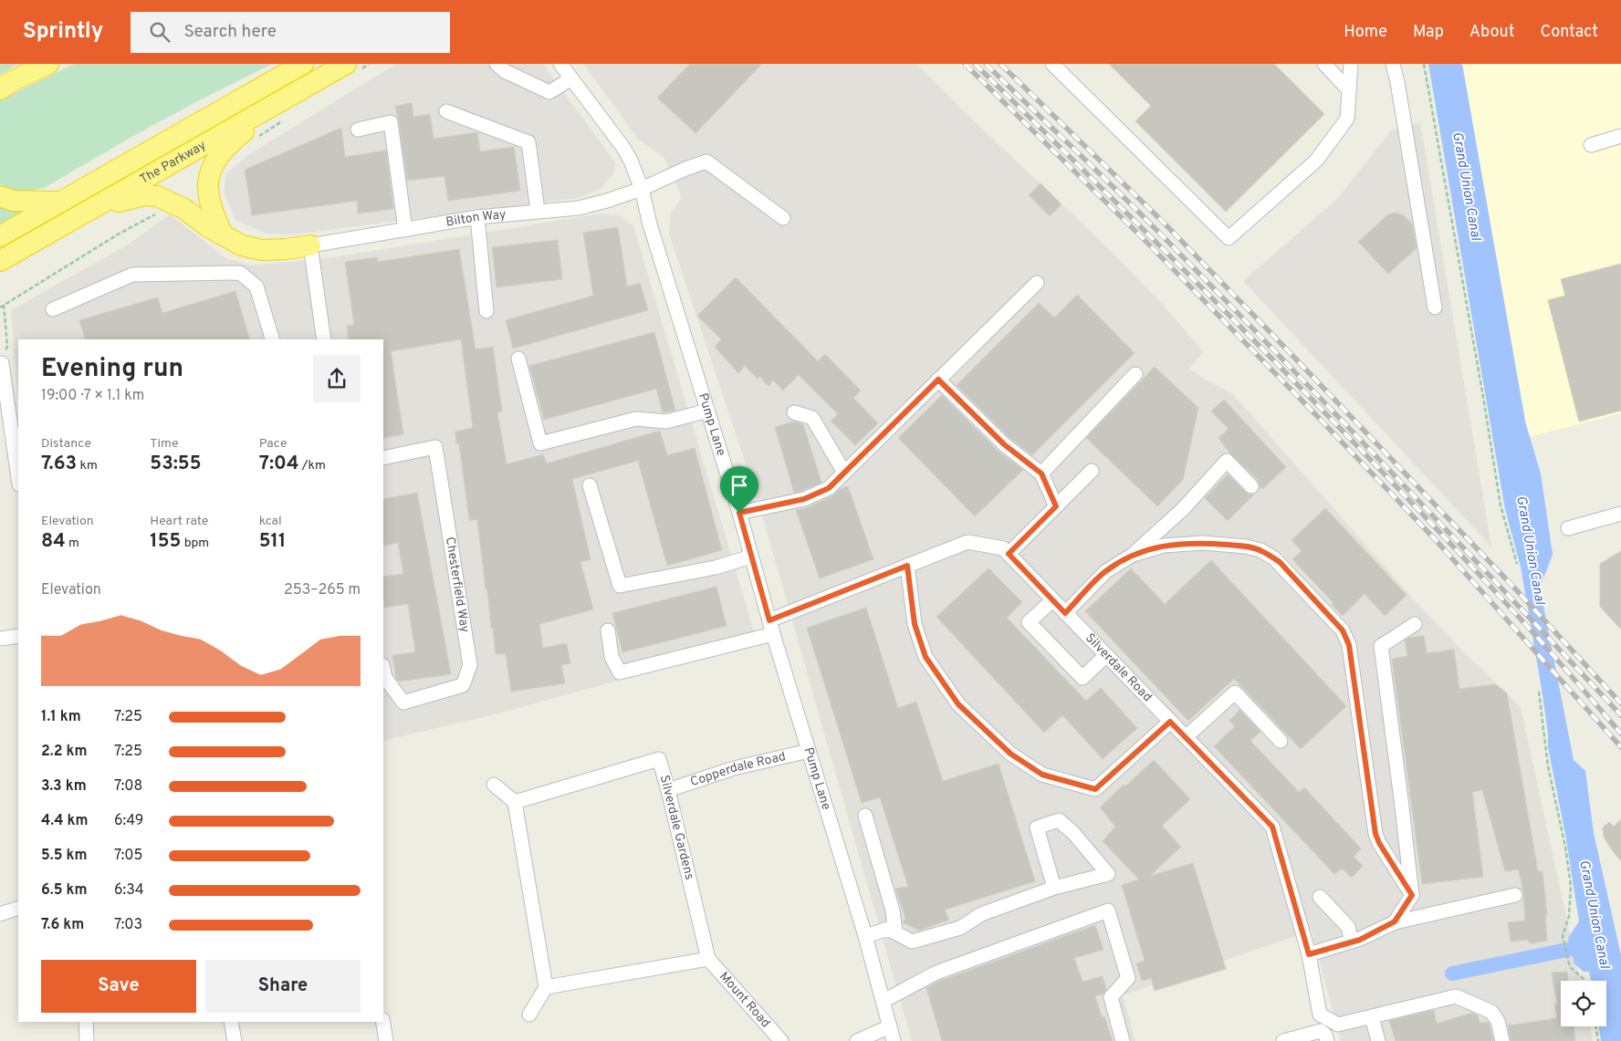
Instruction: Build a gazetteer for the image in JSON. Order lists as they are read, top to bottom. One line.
{"streets":{"highway":["The Parkway"],"street":["Bilton Way","Pump Lane","Chesterfield Way","Silverdale Road","Copperdale Road","Silverdale Gardens","Mount Road"]},"crossings":[["Bilton Way","Pump Lane"],["Pump Lane","Silverdale Road"],["Pump Lane","Copperdale Road"],["Copperdale Road","Silverdale Gardens"],["Silverdale Gardens","Mount Road"]],"water":["Grand Union Canal"],"page":{"header":"Sprintly","search":"Search here","nav":["Home","Map","About","Contact"],"heading":["Evening run","19:00 · 7 × 1.1 km"],"stats":[["Distance","7.63 km"],["Time","53:55"],["Pace","7:04 /km"],["Elevation","84 m"],["Heart rate","155 bpm"],["kcal","511"]],"chart":["Elevation","253–265 m"],"list":[{"name":"1.1 km","note":"7:25"},{"name":"2.2 km","note":"7:25"},{"name":"3.3 km","note":"7:08"},{"name":"4.4 km","note":"6:49"},{"name":"5.5 km","note":"7:05"},{"name":"6.5 km","note":"6:34"},{"name":"7.6 km","note":"7:03"}],"buttons":["Save","Share"]}}
